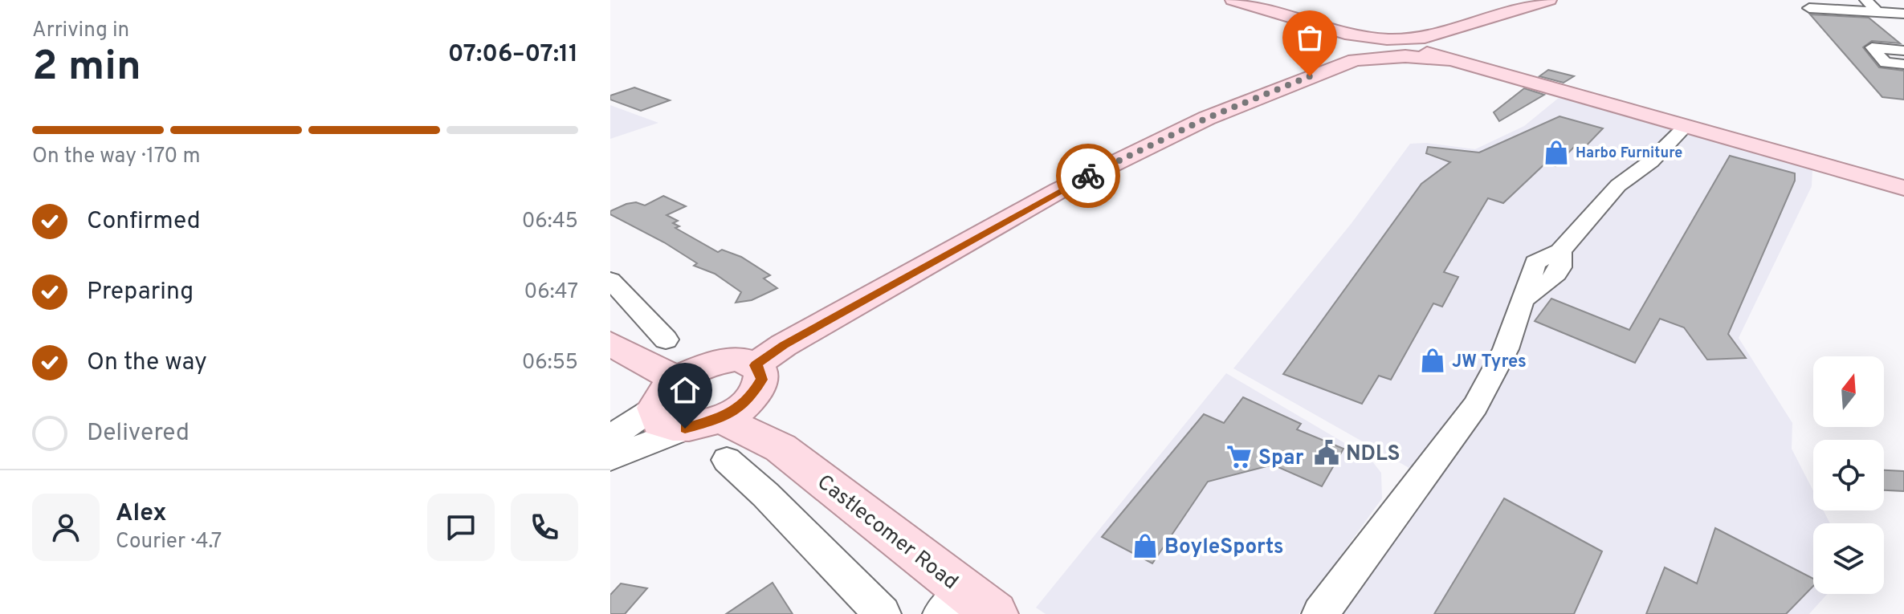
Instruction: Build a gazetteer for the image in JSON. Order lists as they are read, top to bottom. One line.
{"streets":{"main road":["Castlecomer Road"]},"places":{"shop":["Harbo Furniture","JW Tyres","BoyleSports"],"public building":["NDLS"],"supermarket":["Spar"]},"north":"top","page":{"heading":["2 min","Arriving in","07:06–07:11"],"panel":["Alex","Courier · 4.7"],"bar":"On the way · 170 m","list":[["Confirmed","06:45"],["Preparing","06:47"],["On the way","06:55"],"Delivered"]}}
